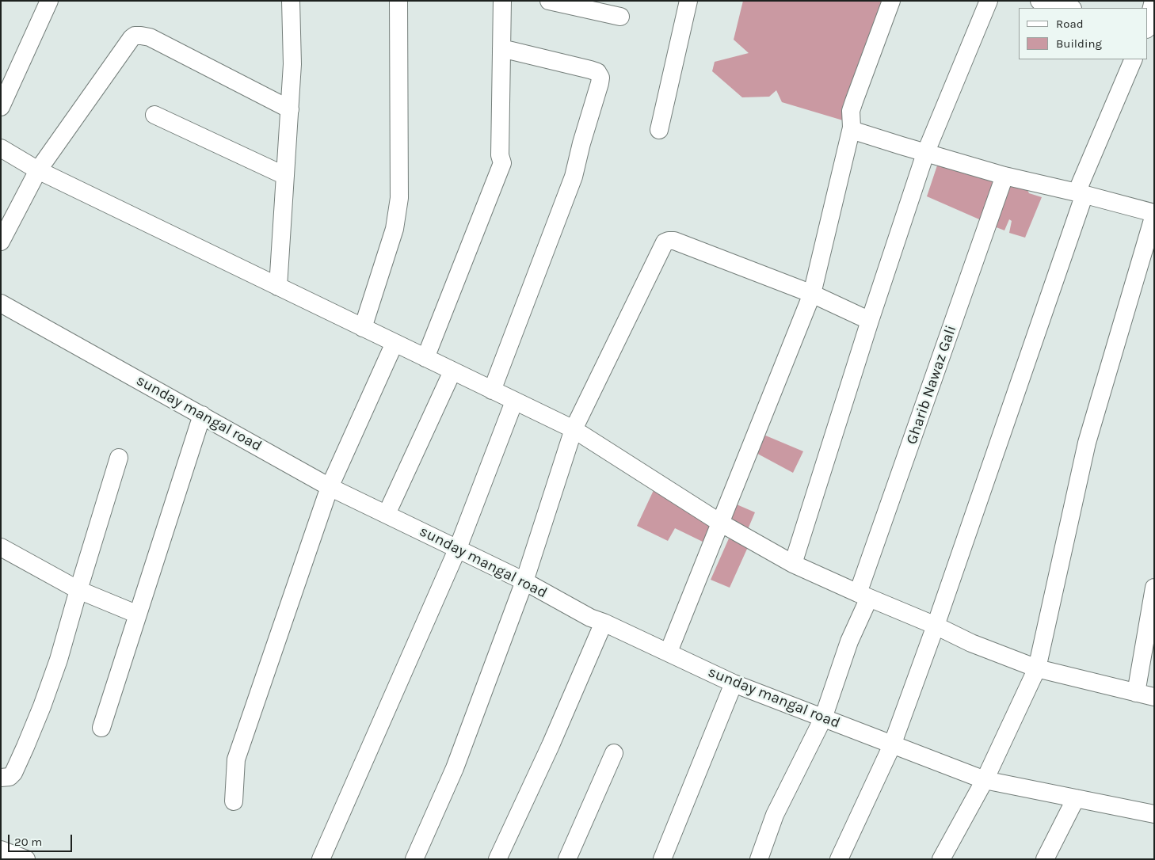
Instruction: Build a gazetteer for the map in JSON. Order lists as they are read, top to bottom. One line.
{"streets":{"street":["Gharib Nawaz Gali","sunday mangal road"]},"crossings":[["Gharib Nawaz Gali","sunday mangal road"]],"legend":["Road","Building"],"scale_bar":"20 m"}
